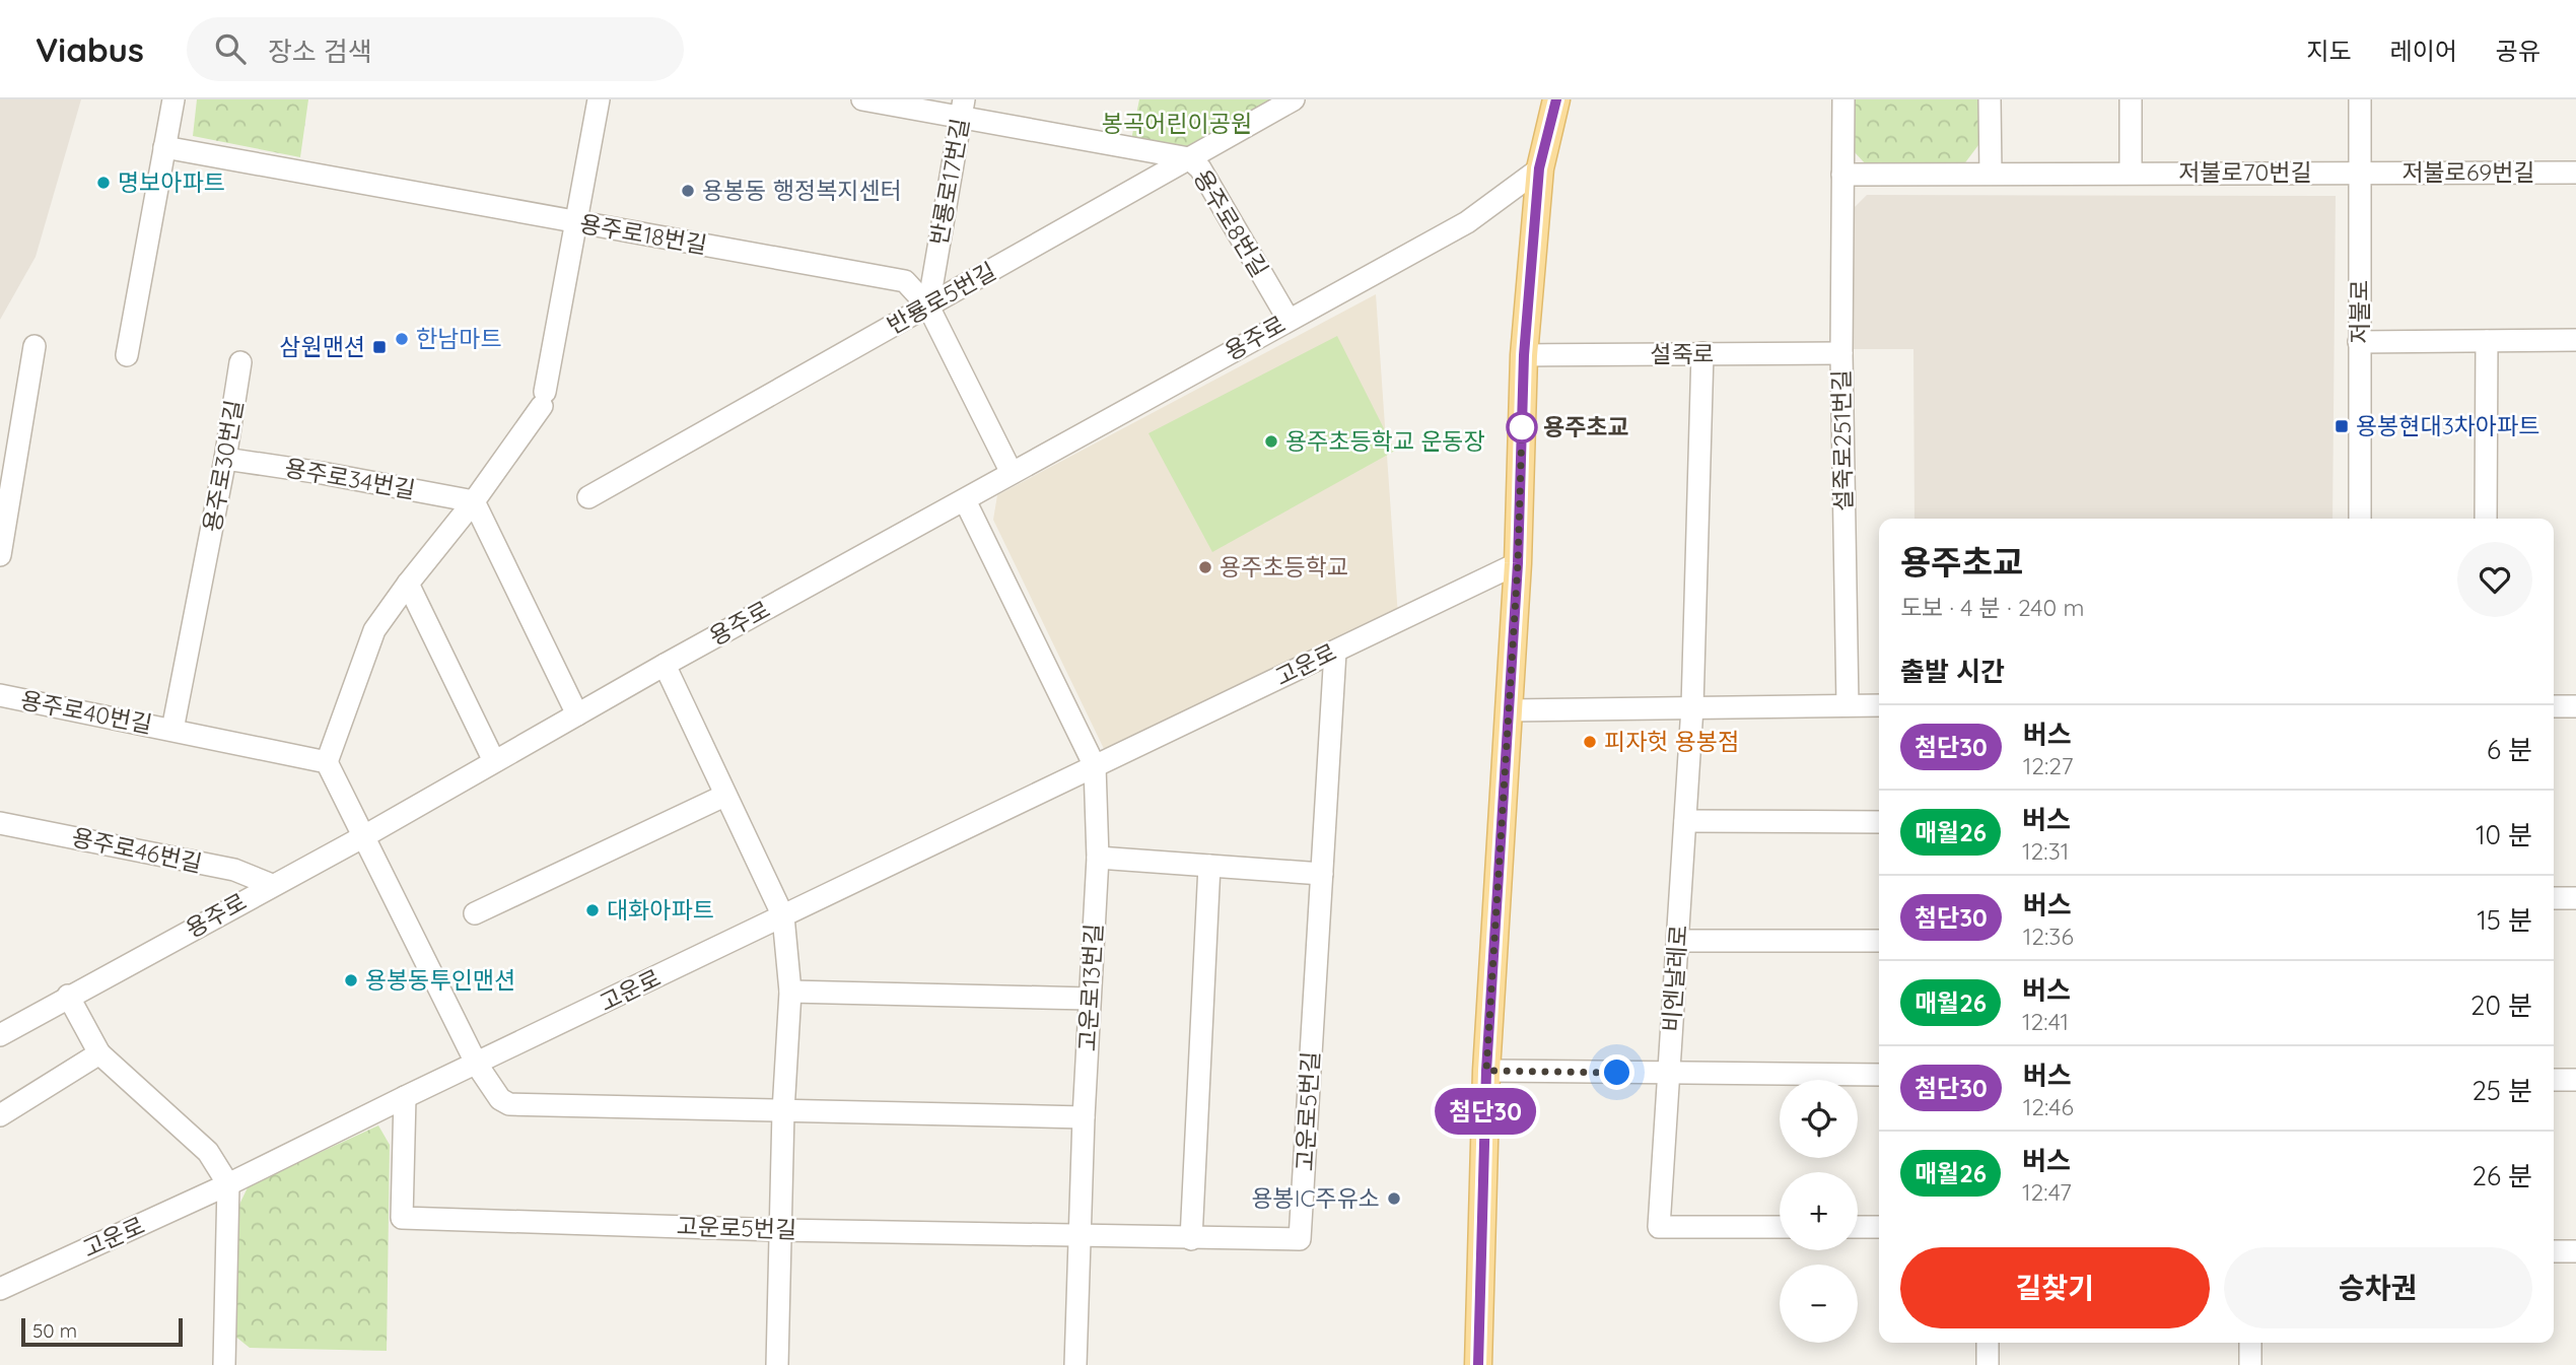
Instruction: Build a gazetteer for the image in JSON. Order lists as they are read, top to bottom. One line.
{"streets":{"street":["저불로70번길","저불로69번길","반룡로17번길","용주로8번길","용주로18번길","반룡로5번길","저불로","용주로","설죽로","설죽로251번길","용주로30번길","용주로34번길","고운로","용주로40번길","용주로46번길","비엔날레로","고운로13번길","고운로5번길"]},"crossings":[["저불로70번길","저불로69번길"],["저불로70번길","저불로"],["저불로70번길","설죽로251번길"],["저불로69번길","저불로"],["반룡로17번길","용주로8번길"],["반룡로17번길","용주로18번길"],["반룡로17번길","반룡로5번길"],["용주로8번길","반룡로5번길"],["용주로8번길","용주로"],["용주로18번길","반룡로5번길"],["용주로18번길","용주로"],["용주로","용주로46번길"],["설죽로","설죽로251번길"],["용주로30번길","용주로34번길"],["용주로30번길","용주로40번길"],["고운로","고운로13번길"],["고운로","고운로5번길"],["고운로13번길","고운로5번길"]],"parks":["봉곡어린이공원"],"places":{"other":["명보아파트","용봉동 행정복지센터","한남마트","용주초교","용주초등학교 운동장","용주초등학교","피자헛 용봉점","대화아파트","용봉동투인맨션","용봉IC주유소"],"transit":["삼원맨션","용봉현대3차아파트"]},"lines":["bus line 첨단30"],"scale_bar":"50 m","page":{"header":"Viabus","search":"장소 검색","nav":["지도","레이어","공유"],"on_map":"첨단30","heading":[["용주초교","도보 · 4 분 · 240 m"],"출발 시간"],"list":[{"mark":"첨단30","name":"버스","note":"12:27","value":"6 분"},{"mark":"매월26","name":"버스","note":"12:31","value":"10 분"},{"mark":"첨단30","name":"버스","note":"12:36","value":"15 분"},{"mark":"매월26","name":"버스","note":"12:41","value":"20 분"},{"mark":"첨단30","name":"버스","note":"12:46","value":"25 분"},{"mark":"매월26","name":"버스","note":"12:47","value":"26 분"}],"map_buttons":["+","−"],"buttons":["길찾기","승차권"],"scale":"50 m"}}
